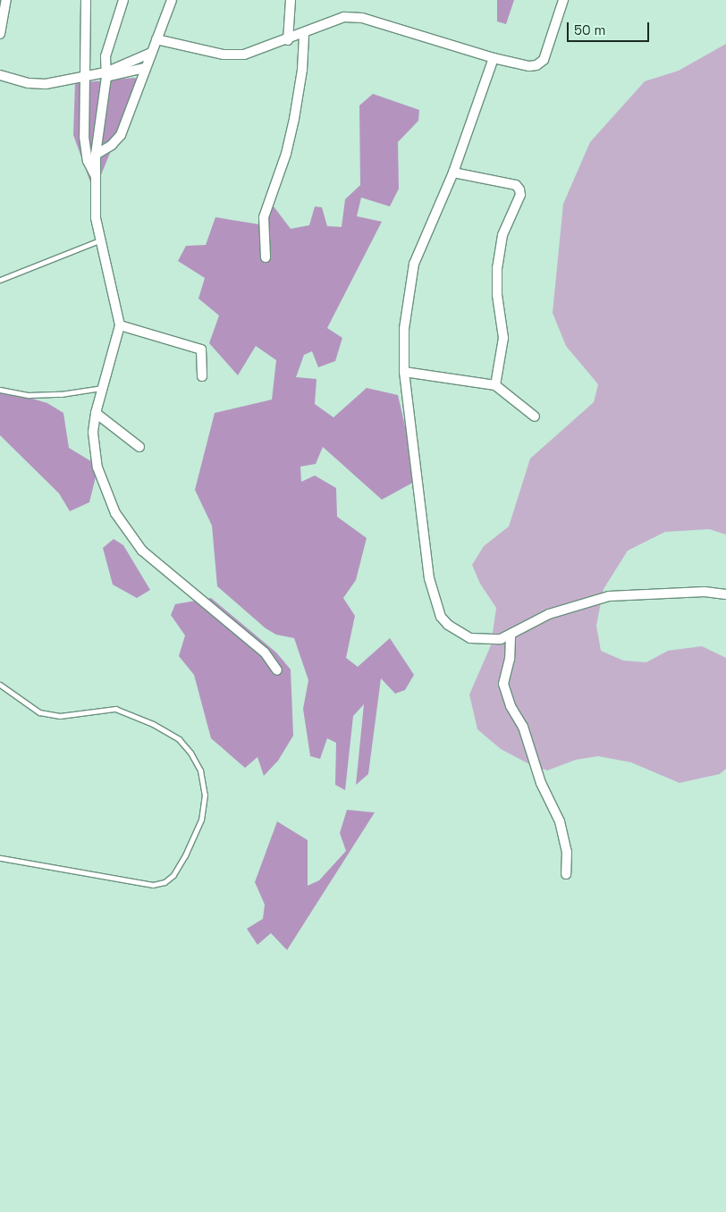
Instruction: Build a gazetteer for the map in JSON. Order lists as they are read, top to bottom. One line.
{"scale_bar":"50 m"}
